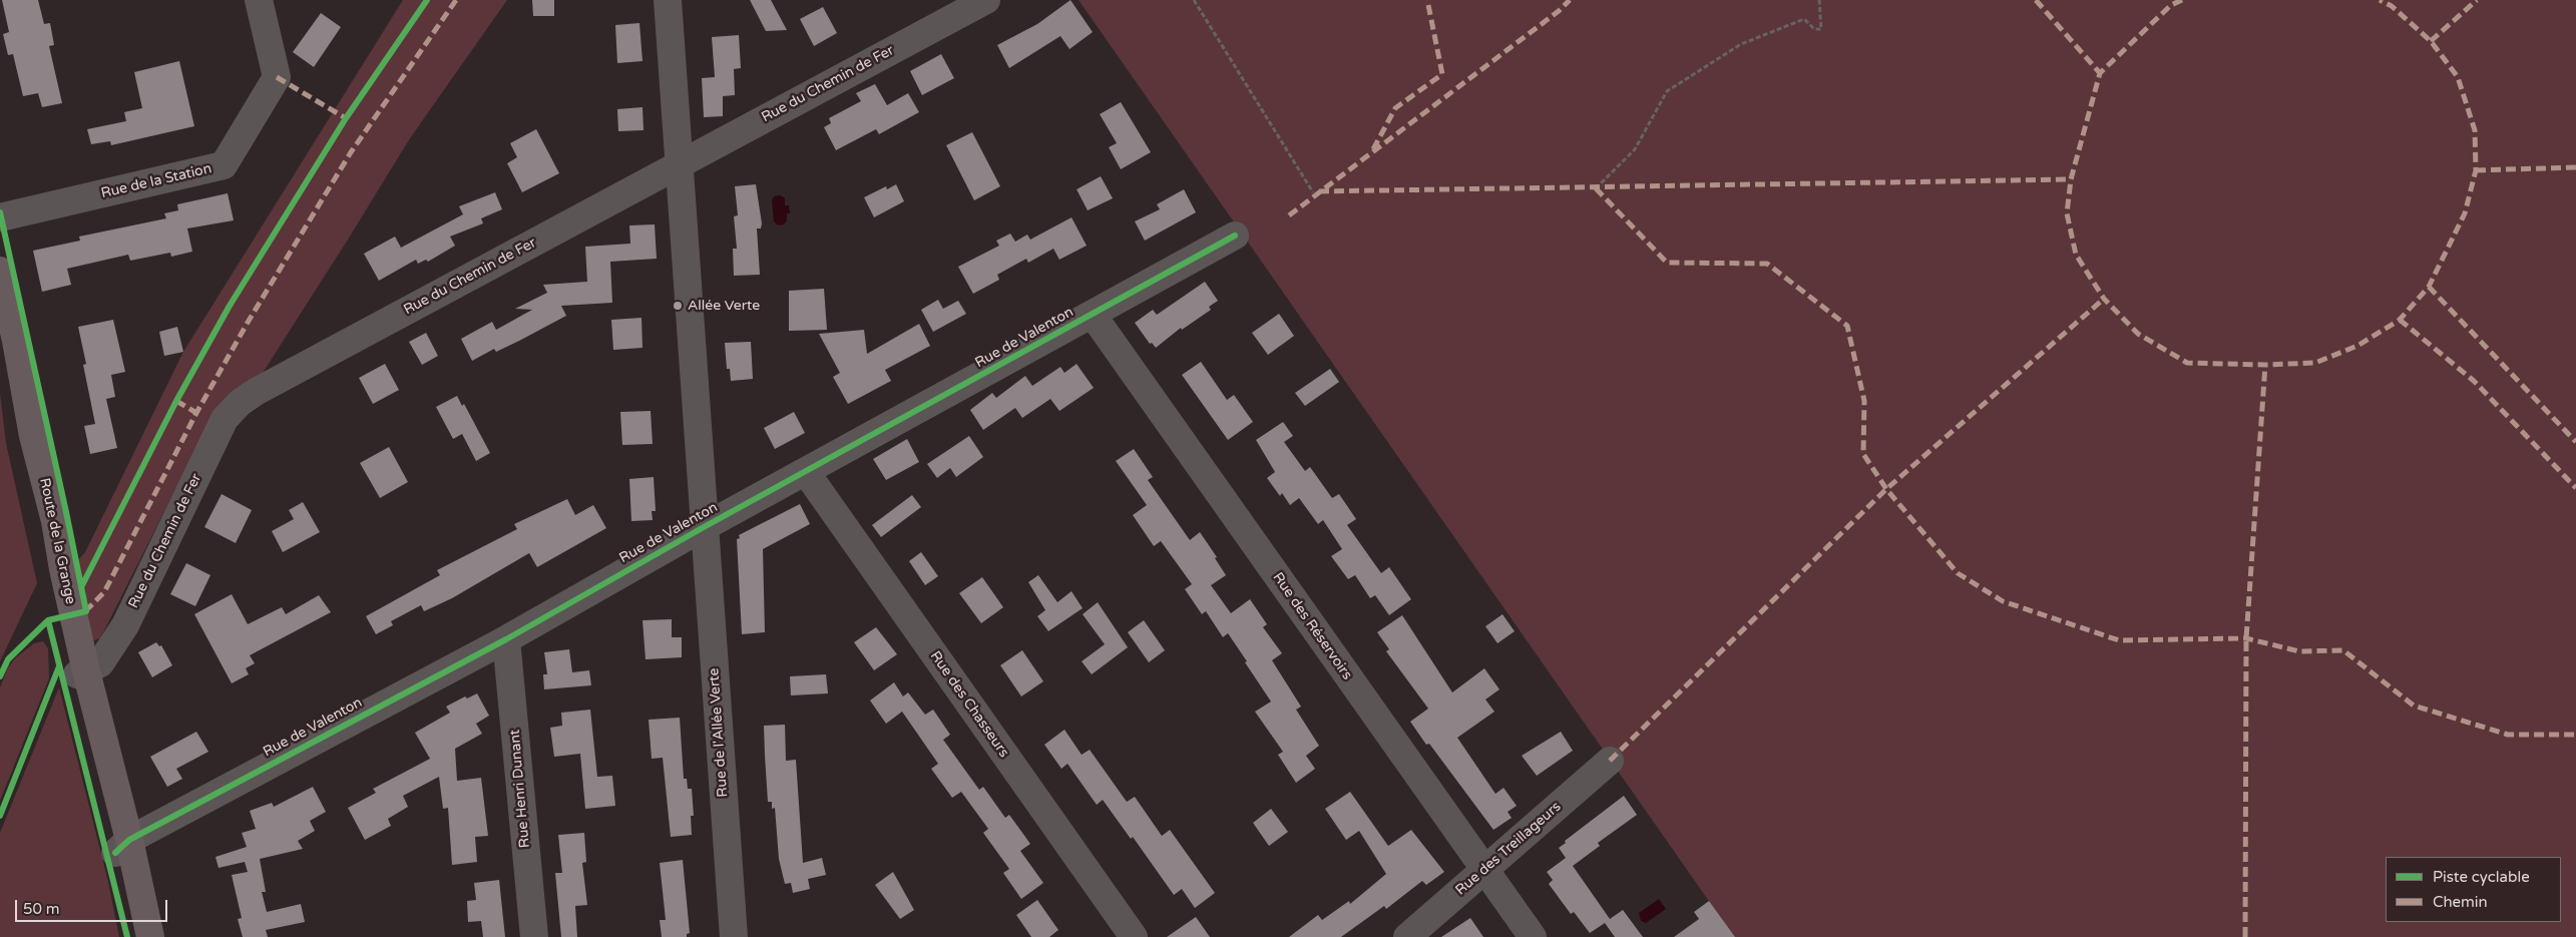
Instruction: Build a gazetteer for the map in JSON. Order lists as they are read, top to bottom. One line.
{"streets":{"main road":["Route de la Grange"],"street":["Rue du Chemin de Fer","Rue de la Station","Rue de Valenton","Rue des Réservoirs","Rue des Chasseurs","Rue de l'Allée Verte","Rue Henri Dunant","Rue des Treillageurs"]},"crossings":[["Rue du Chemin de Fer","Route de la Grange"],["Rue de Valenton","Route de la Grange"],["Rue de Valenton","Rue des Réservoirs"],["Rue de Valenton","Rue des Chasseurs"],["Rue de Valenton","Rue de l'Allée Verte"],["Rue de Valenton","Rue Henri Dunant"],["Rue des Réservoirs","Rue des Treillageurs"]],"places":["Allée Verte"],"legend":["Piste cyclable","Chemin"],"scale_bar":"50 m"}
